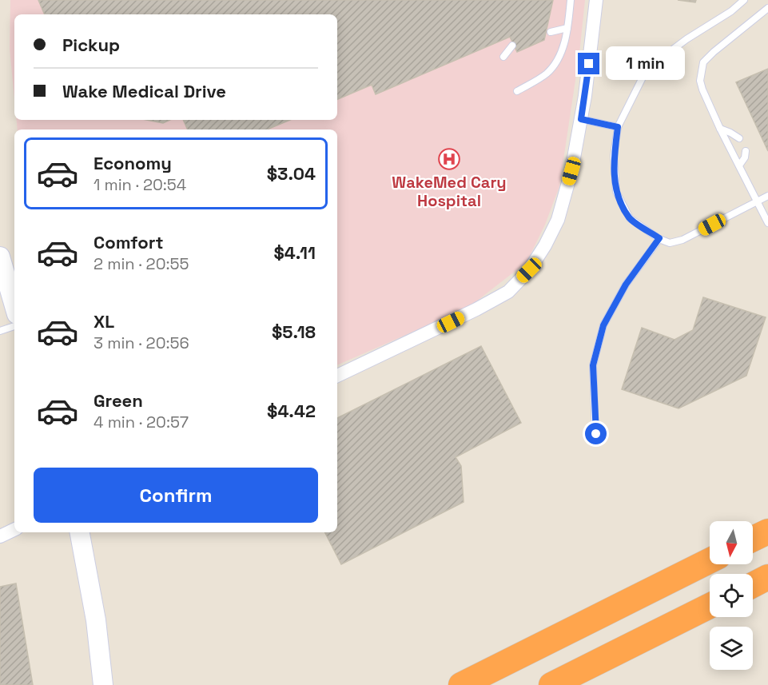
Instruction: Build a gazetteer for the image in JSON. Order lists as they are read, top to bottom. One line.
{"places":{"hospital":["WakeMed Cary Hospital"]},"north":"bottom","page":{"banner":["Pickup","Wake Medical Drive"],"bubble":"1 min","list":[{"name":"Economy","note":"1 min · 20:54","value":"$3.04"},{"name":"Comfort","note":"2 min · 20:55","value":"$4.11"},{"name":"XL","note":"3 min · 20:56","value":"$5.18"},{"name":"Green","note":"4 min · 20:57","value":"$4.42"}],"buttons":"Confirm"}}
